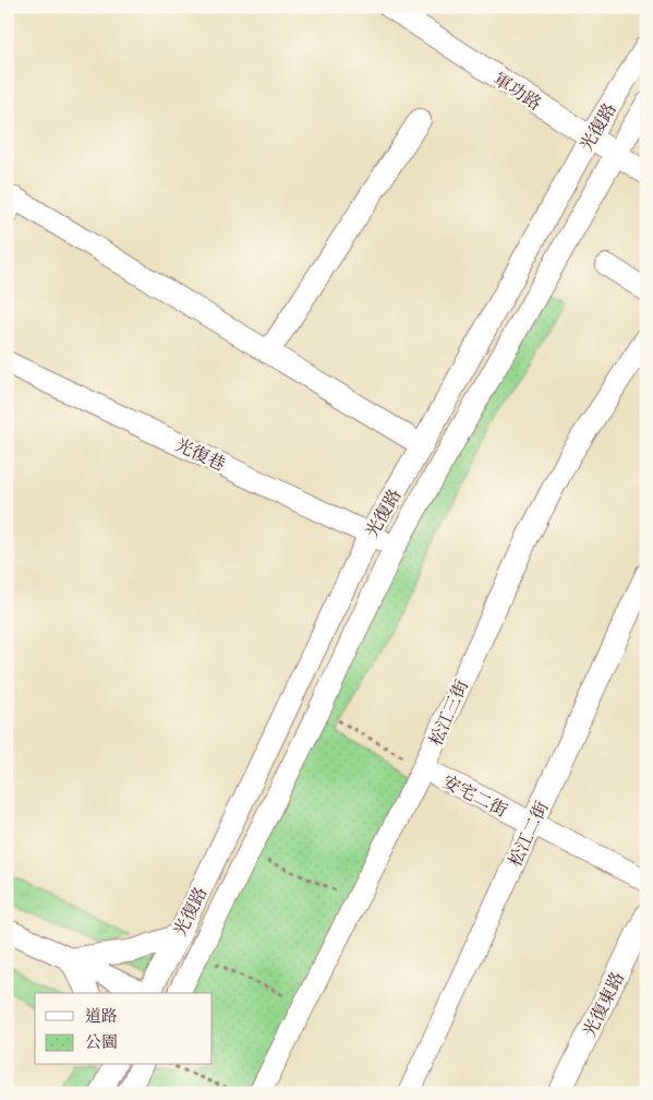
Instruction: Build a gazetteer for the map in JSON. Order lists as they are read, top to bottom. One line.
{"streets":{"street":["軍功路","光復路","光復巷","松江三街","安宅二街","松江二街","光復東路"]},"crossings":[["軍功路","光復路"],["光復路","光復巷"],["松江三街","安宅二街"],["安宅二街","松江二街"]],"legend":["道路","公園"]}
